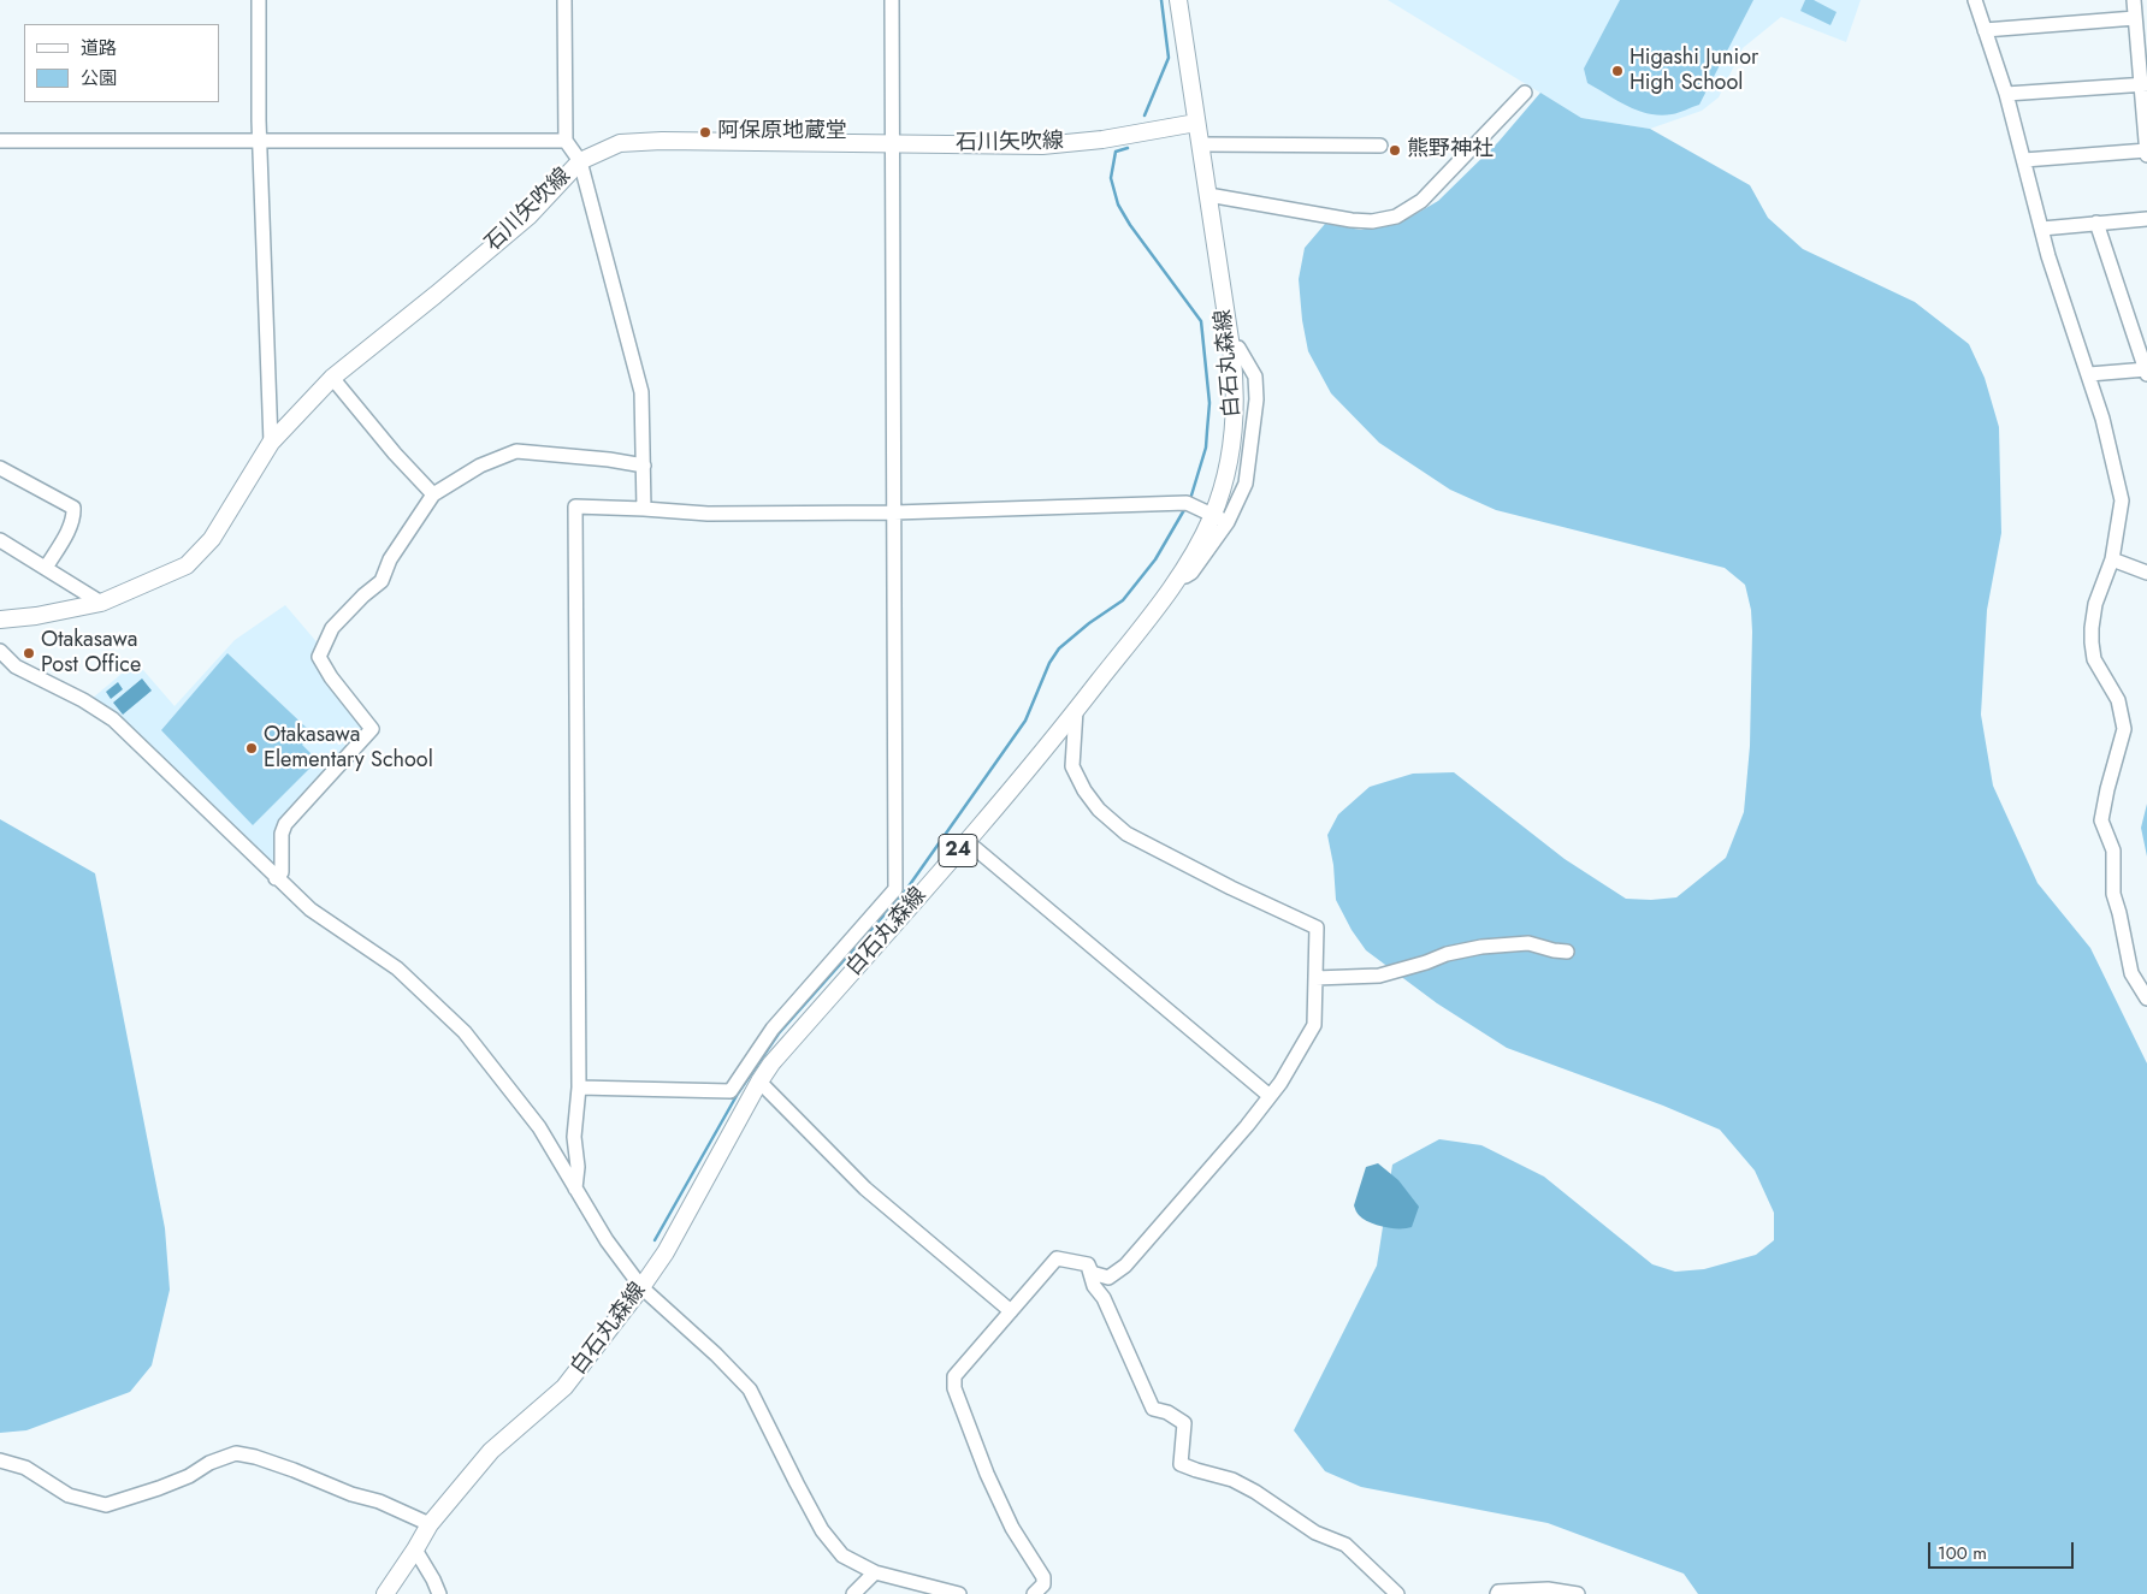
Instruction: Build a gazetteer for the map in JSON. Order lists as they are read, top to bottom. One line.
{"streets":{"main road":["石川矢吹線","白石丸森線","24"]},"crossings":[["石川矢吹線","白石丸森線"]],"places":["Higashi Junior High School","阿保原地蔵堂","熊野神社","Otakasawa Post Office","Otakasawa Elementary School"],"legend":["道路","公園"],"scale_bar":"100 m"}
